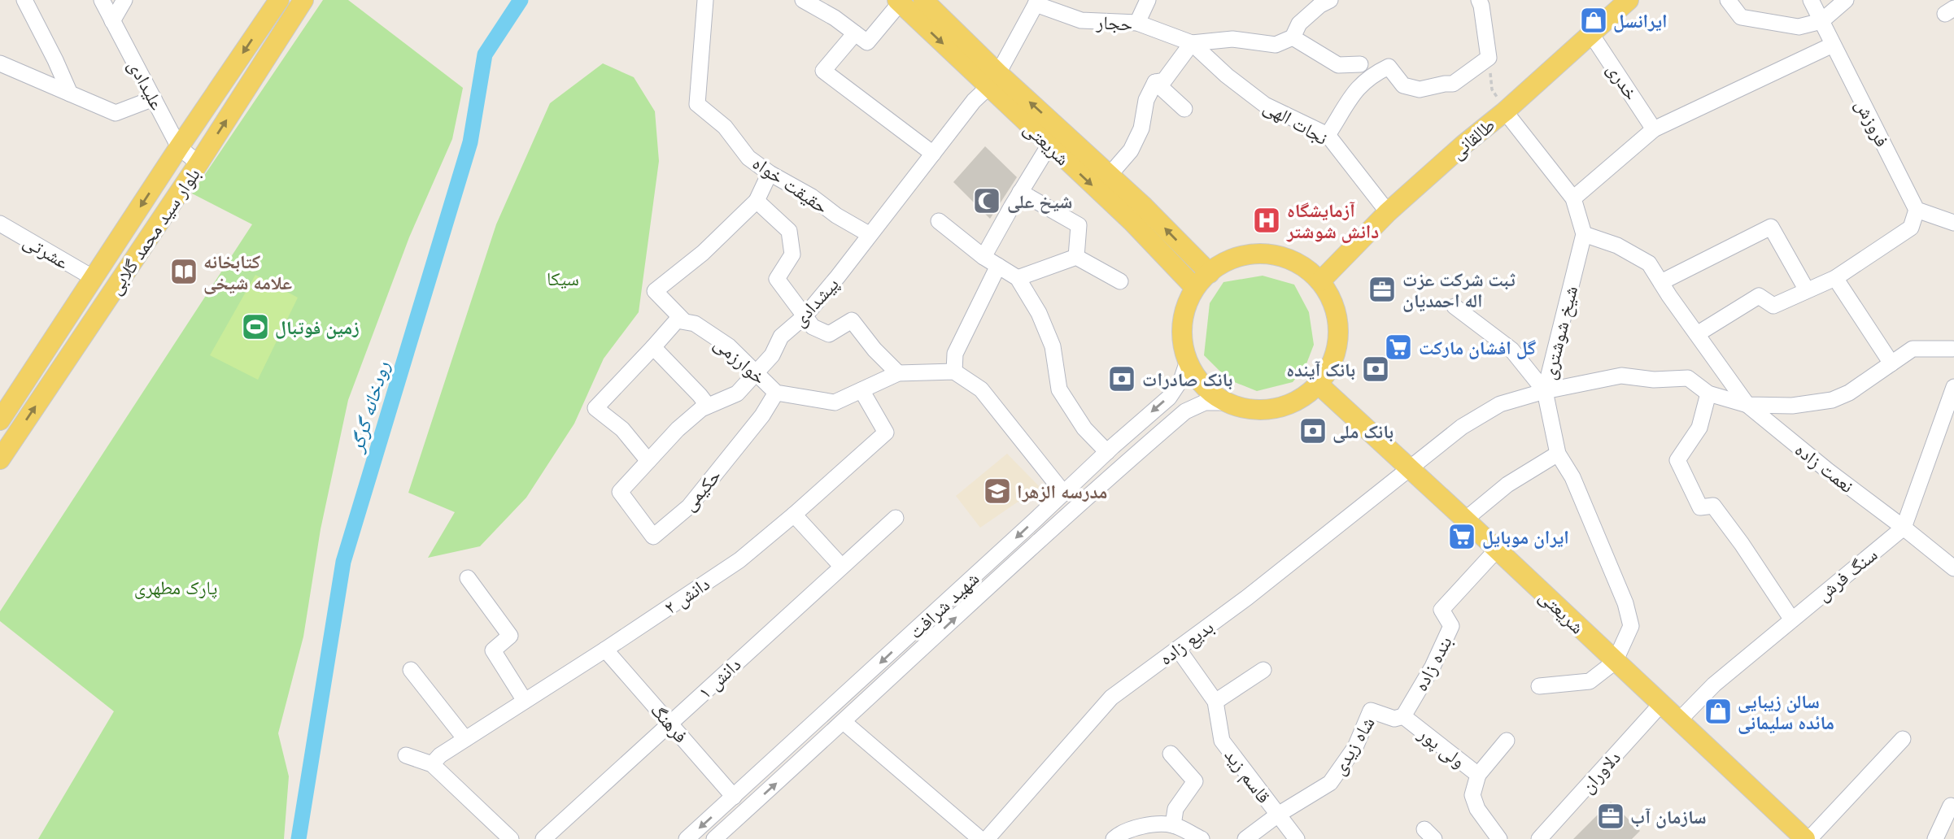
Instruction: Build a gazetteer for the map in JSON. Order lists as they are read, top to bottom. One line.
{"streets":{"main road":["طالقانی","شریعتی","بلوار سید محمد گلابی"],"street":["حجار","خدری","علیدادی","نجات الهی","فروزش","حقیقت خواه","عشرتی","پیشدادی","شیخ شوشتری","خوارزمی","نعمت زاده","حکیمی","سنگ فرش","دانش ۲","شهید شرافت","بدیع زاده","بنده زاده","دانش ۱","فرهنگ","شاه زیدی","ولی پور","دلاوران","قاسم زید"]},"crossings":[["حجار","نجات الهی"],["حجار","پیشدادی"],["خدری","طالقانی"],["علیدادی","بلوار سید محمد گلابی"],["نجات الهی","طالقانی"],["طالقانی","شریعتی"],["طالقانی","شهید شرافت"],["شریعتی","پیشدادی"],["شریعتی","شیخ شوشتری"],["شریعتی","سنگ فرش"],["شریعتی","شهید شرافت"],["شریعتی","بدیع زاده"],["شریعتی","بنده زاده"],["شریعتی","دلاوران"],["حقیقت خواه","پیشدادی"],["بلوار سید محمد گلابی","عشرتی"],["پیشدادی","خوارزمی"],["پیشدادی","حکیمی"],["شیخ شوشتری","بدیع زاده"],["خوارزمی","حکیمی"],["خوارزمی","دانش ۲"],["نعمت زاده","سنگ فرش"],["نعمت زاده","بدیع زاده"],["دانش ۲","فرهنگ"],["شهید شرافت","فرهنگ"],["بدیع زاده","قاسم زید"],["بنده زاده","شاه زیدی"],["بنده زاده","ولی پور"],["دانش ۱","فرهنگ"],["شاه زیدی","ولی پور"],["شاه زیدی","قاسم زید"]],"water":["رودخانه گرگر"],"parks":["سیکا","پارک مطهری"],"places":{"shop":["ایرانسل","سالن زیبایی مائده سلیمانی"],"mosque":["شیخ علی"],"hospital":["آزمایشگاه دانش شوشتر"],"library":["کتابخانه علامه شیخی"],"office":["ثبت شرکت عزت اله احمدیان","سازمان آب"],"sports":["زمین فوتبال"],"supermarket":["گل افشان مارکت","ایران موبایل"],"bank":["بانک آینده","بانک صادرات","بانک ملی"],"school or university":["مدرسه الزهرا"]}}
